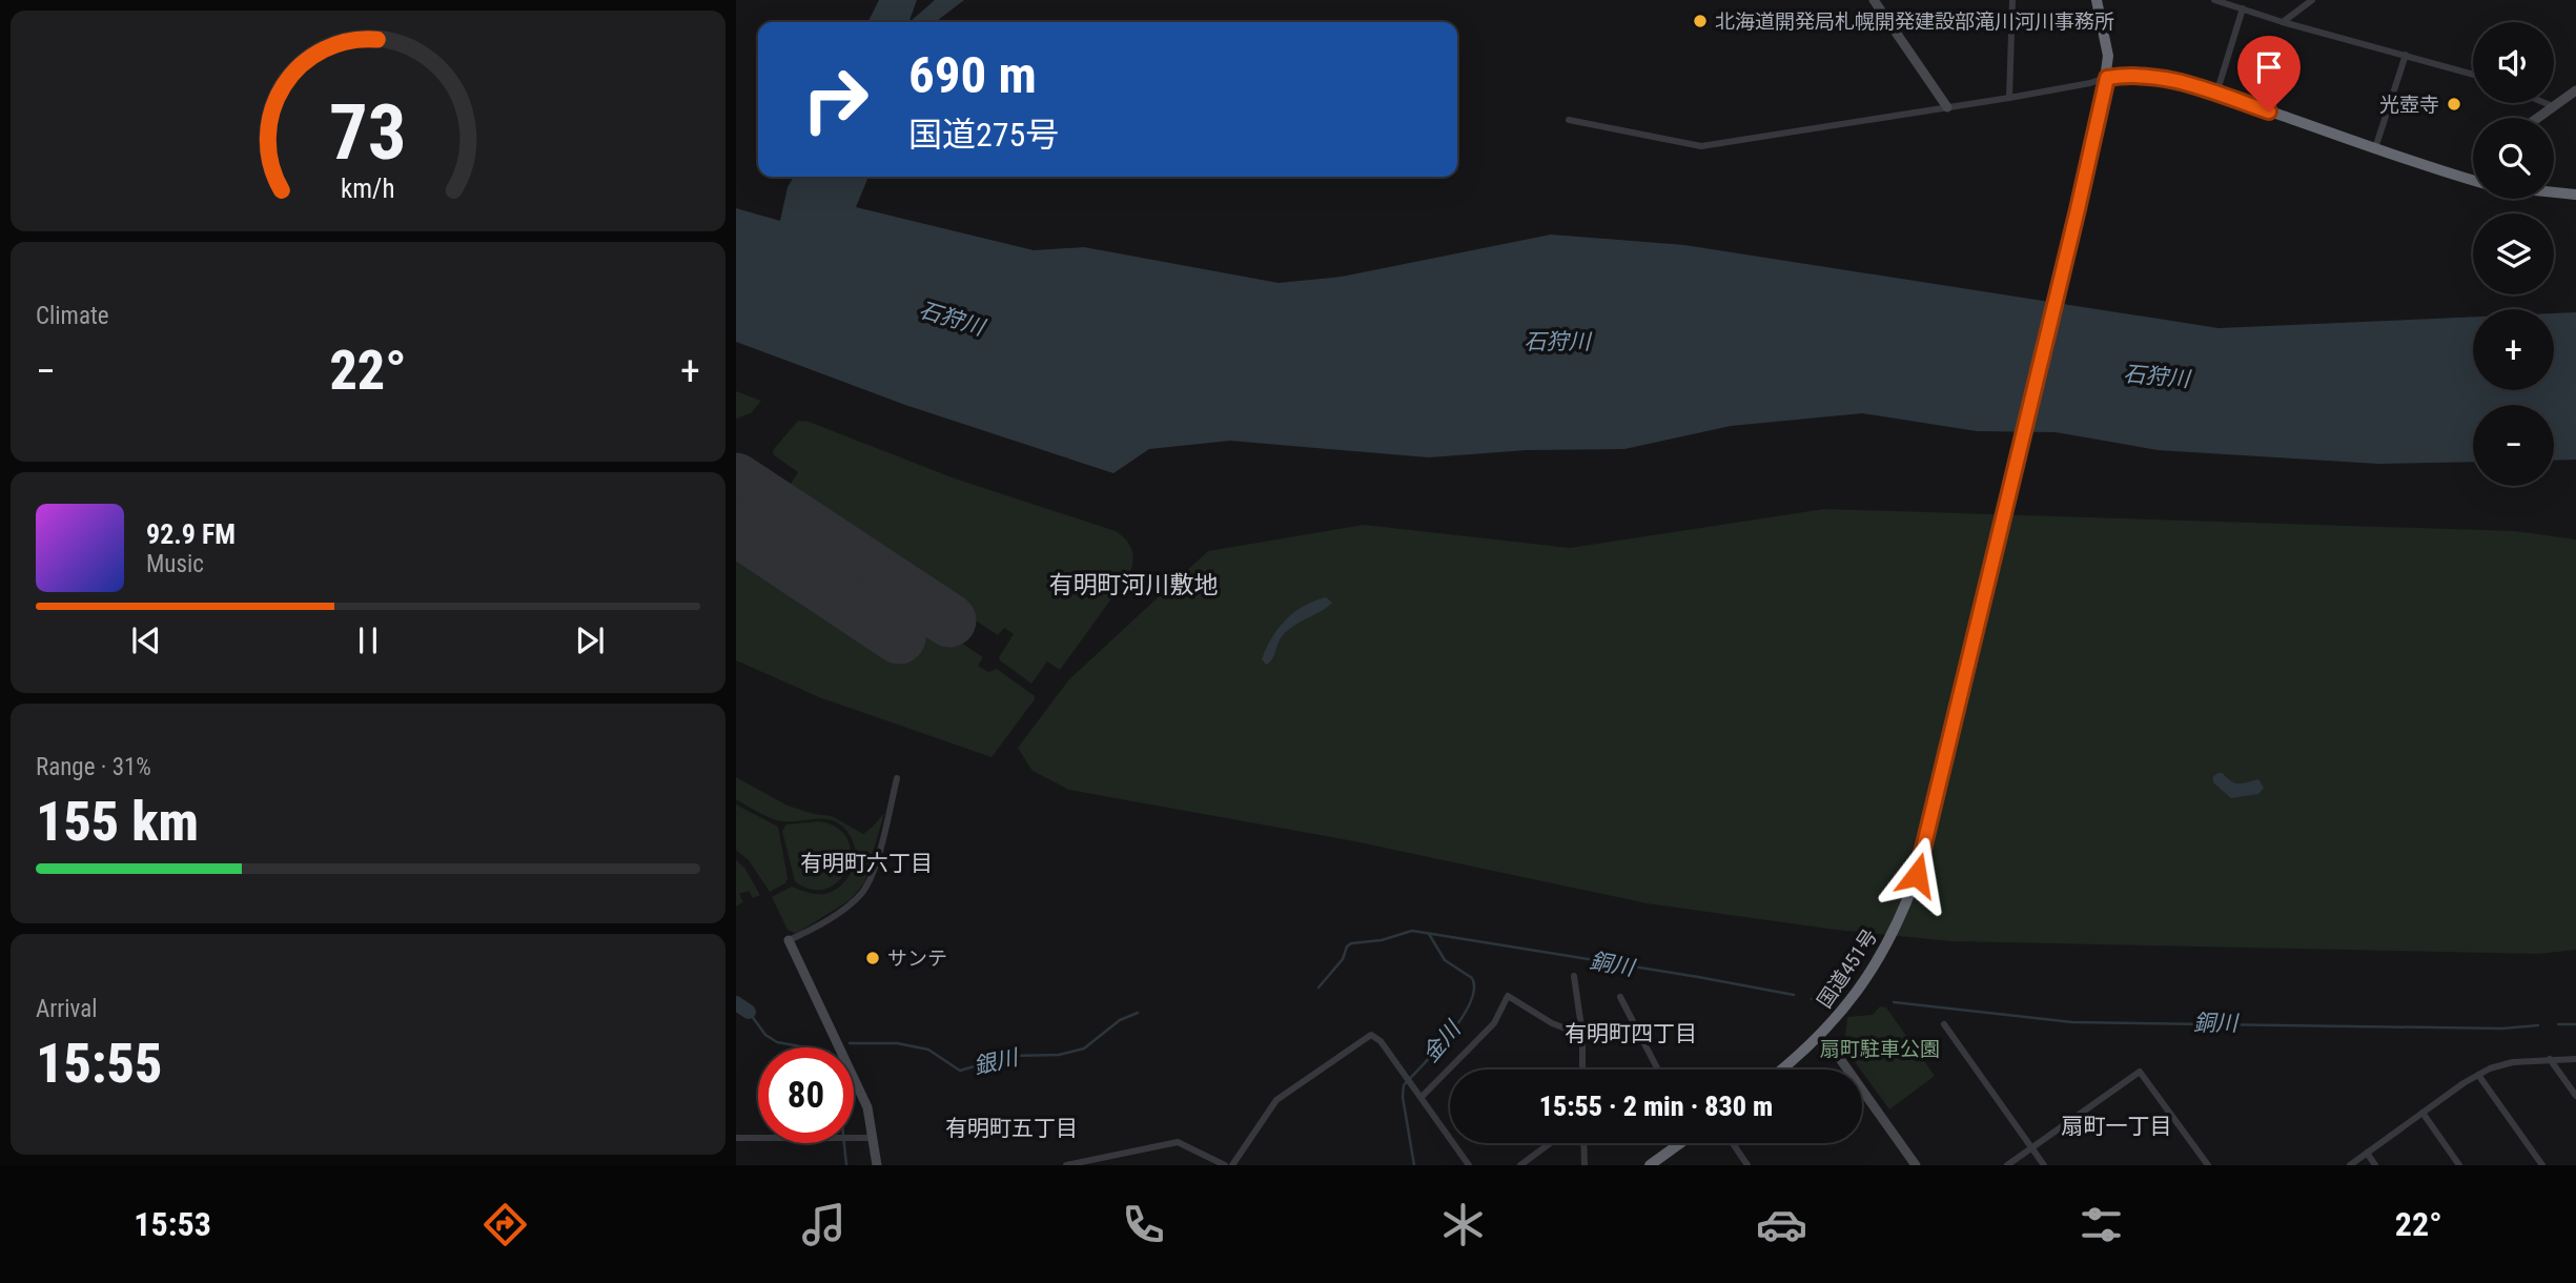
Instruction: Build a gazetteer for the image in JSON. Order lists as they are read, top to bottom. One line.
{"streets":{"highway":["国道451号"]},"districts":["有明町河川敷地","有明町六丁目","有明町四丁目","扇町一丁目","有明町五丁目"],"water":["石狩川","銅川","金川","銀川"],"parks":["扇町駐車公園"],"places":["北海道開発局札幌開発建設部滝川河川事務所","光壺寺","サンテ"],"page":{"map_buttons":["+","−"],"turn":["690 m","国道275号"],"tile":["Climate",["Range · 31%","155 km"],["Arrival","15:55"]],"heat":["−","22°","+"],"song":["92.9 FM","Music"],"limit":"80","trip":"15:55 · 2 min · 830 m","tabs":["15:53","22°"],"gauge":["73","km/h"]}}
